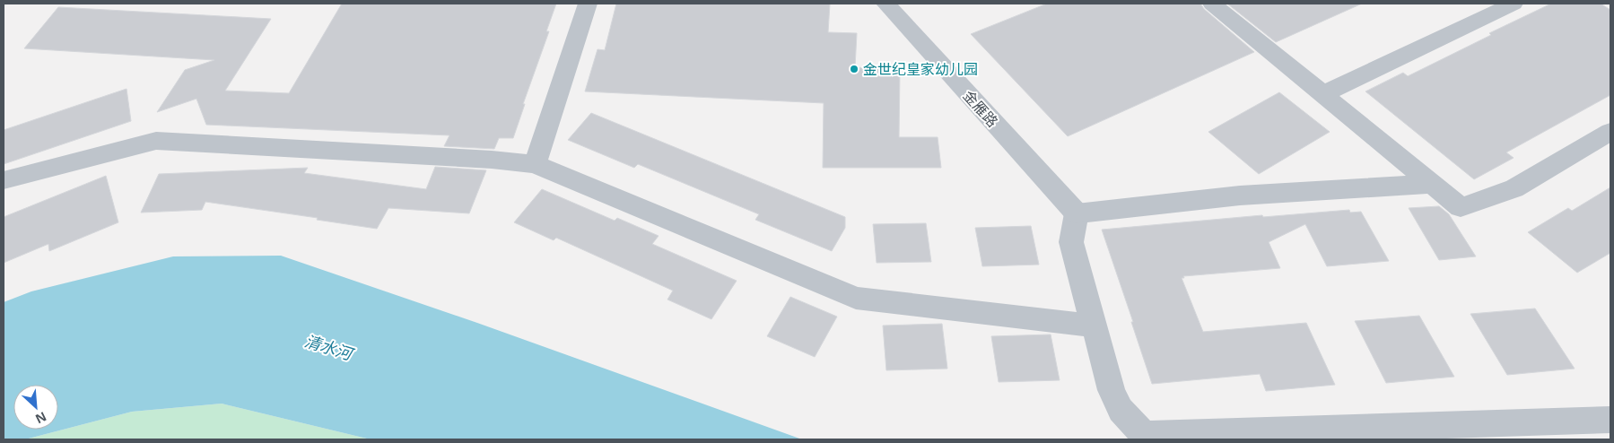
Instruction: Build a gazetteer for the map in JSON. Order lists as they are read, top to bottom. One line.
{"streets":{"street":["金雁路"]},"water":["清水河"],"places":["金世纪皇家幼儿园"],"north":"bottom right"}
